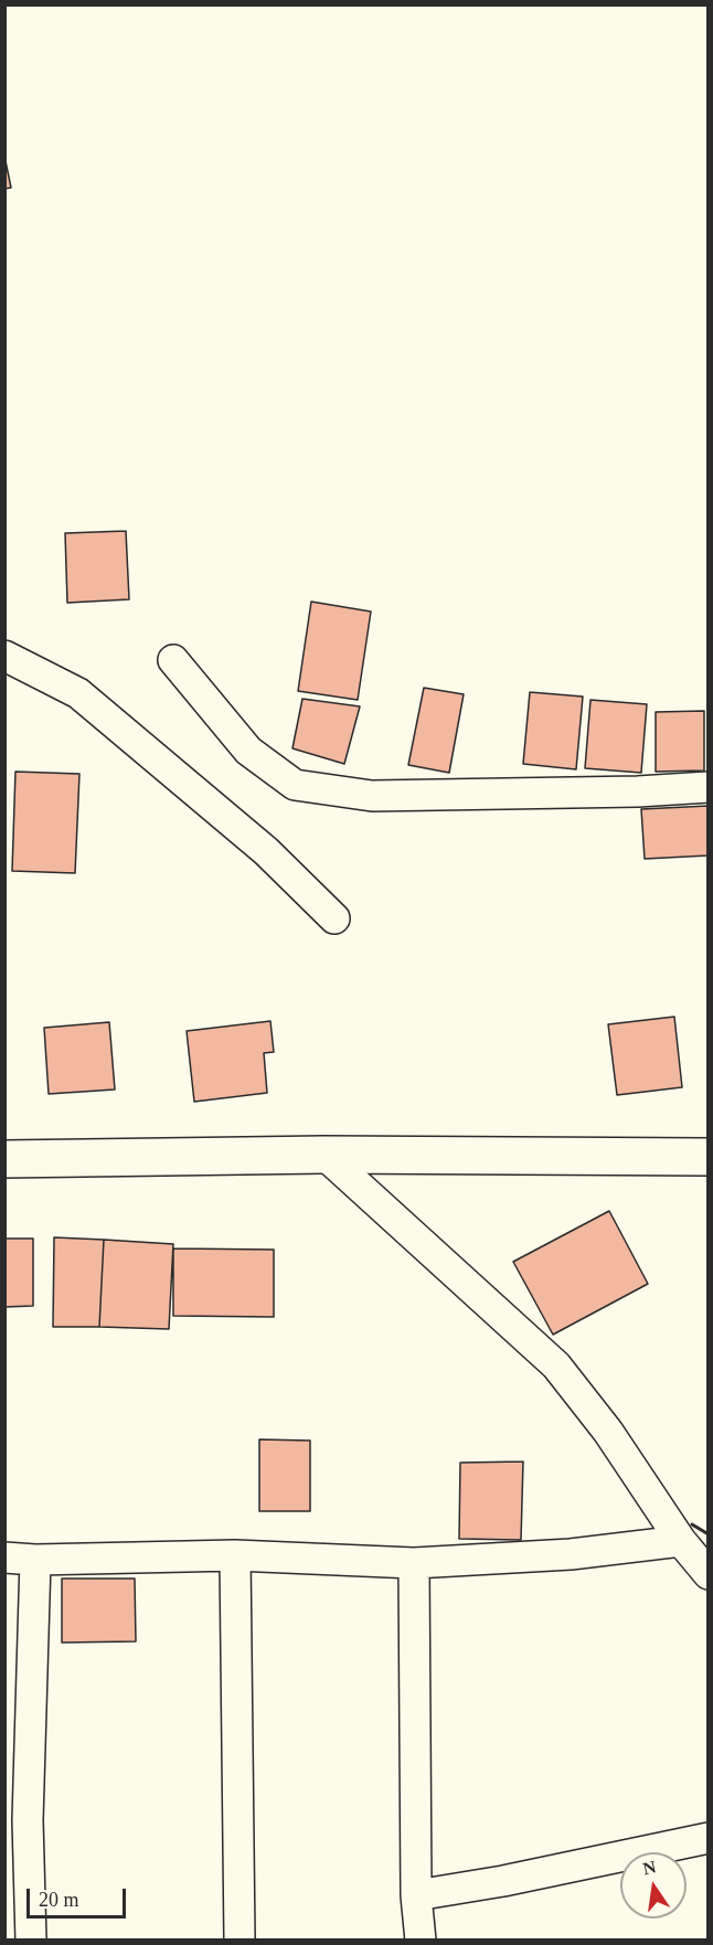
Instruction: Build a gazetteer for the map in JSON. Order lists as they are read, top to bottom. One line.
{"scale_bar":"20 m","north":"top"}
